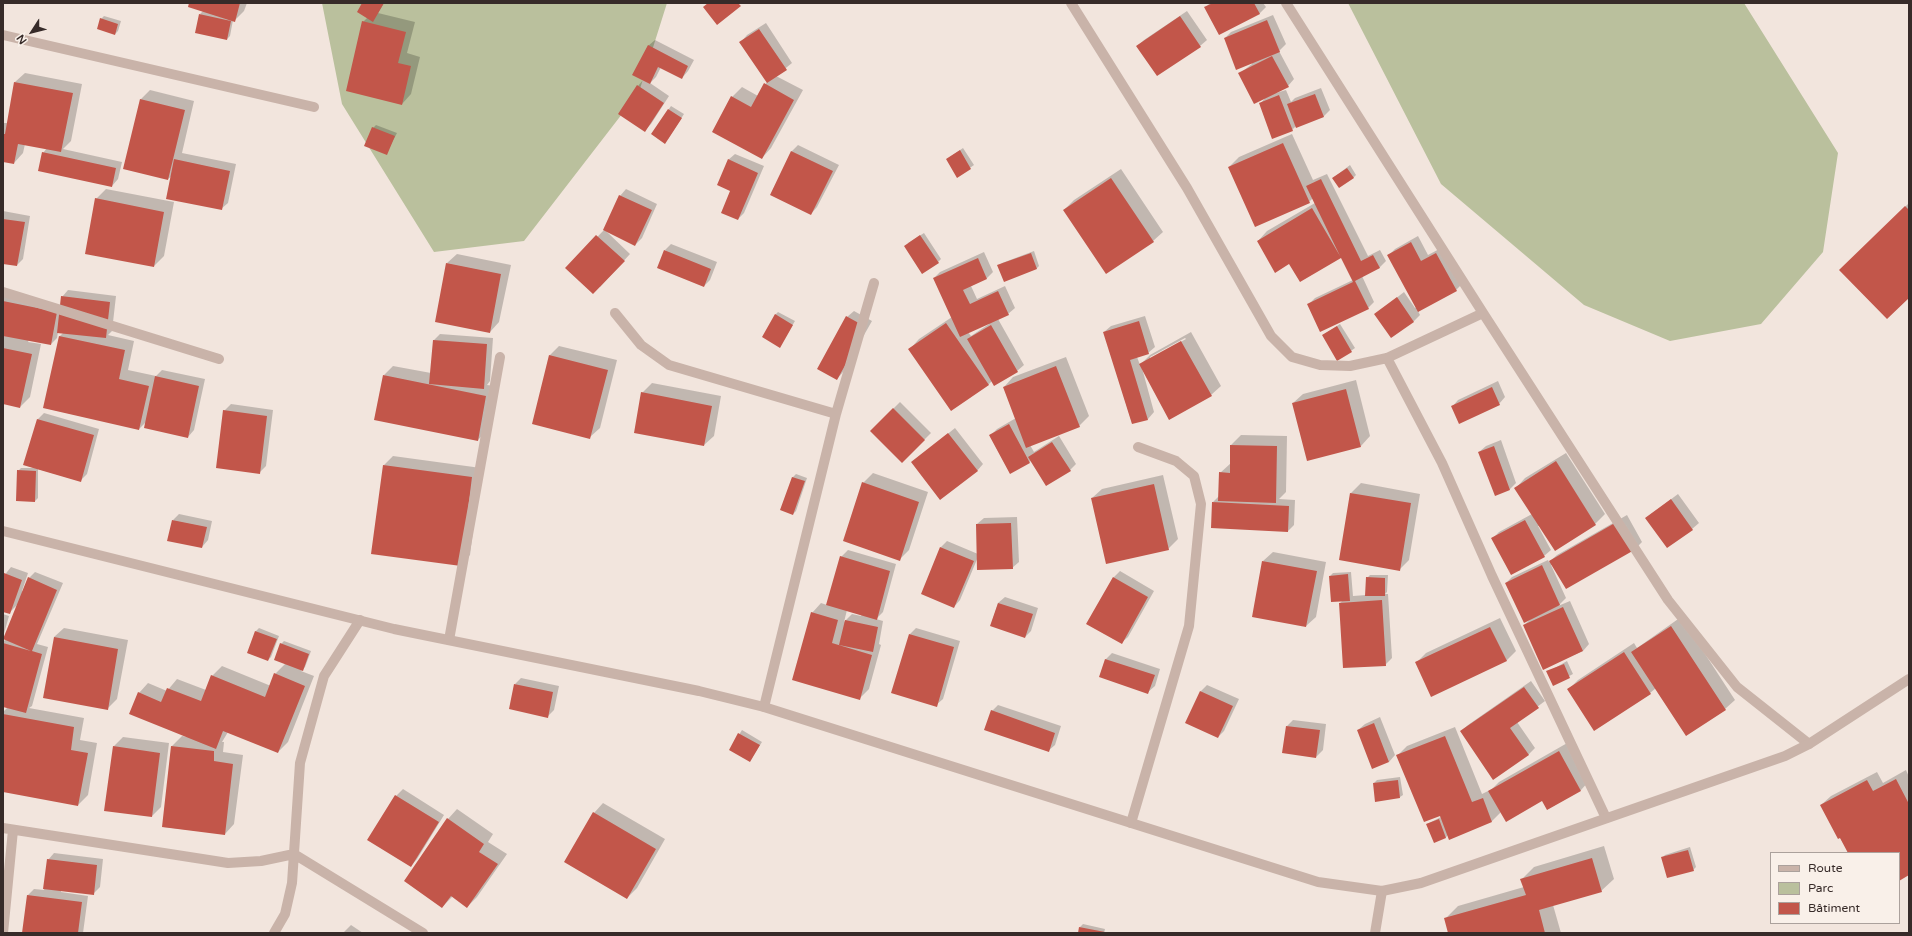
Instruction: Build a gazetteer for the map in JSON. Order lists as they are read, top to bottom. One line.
{"legend":["Route","Parc","Bâtiment"],"north":"bottom left"}
